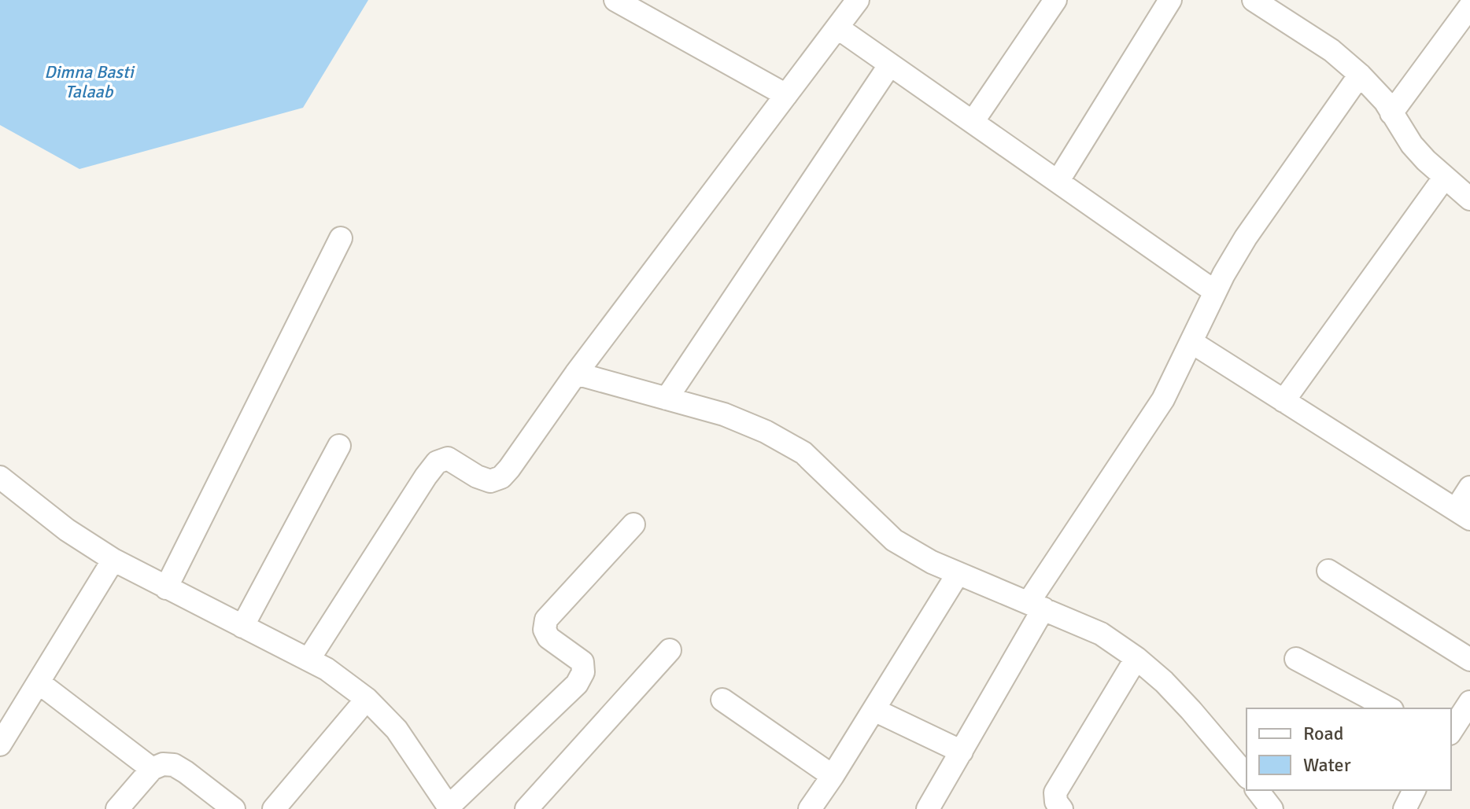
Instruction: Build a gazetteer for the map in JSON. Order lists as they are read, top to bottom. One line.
{"water":["Dimna Basti Talaab"],"legend":["Road","Water"]}
